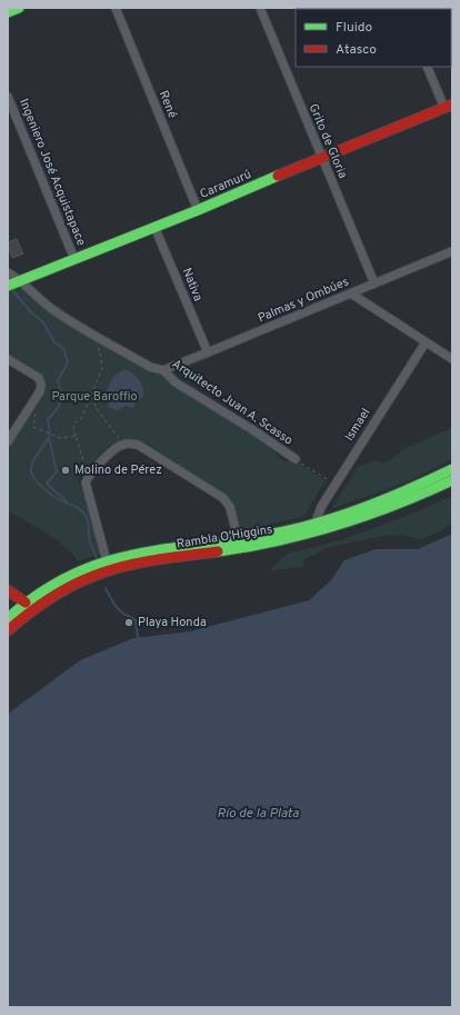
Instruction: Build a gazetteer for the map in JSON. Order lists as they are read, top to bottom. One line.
{"streets":{"main road":["Caramurú","Rambla O'Higgins"],"street":["René","Grito de Gloria","Ingeniero José Acquistapace","Nativa","Palmas y Ombúes","Arquitecto Juan A. Scasso","Ismael"]},"crossings":[["René","Caramurú"],["Grito de Gloria","Caramurú"],["Grito de Gloria","Palmas y Ombúes"],["Ingeniero José Acquistapace","Caramurú"],["Caramurú","Nativa"],["Caramurú","Arquitecto Juan A. Scasso"],["Nativa","Palmas y Ombúes"],["Palmas y Ombúes","Arquitecto Juan A. Scasso"],["Ismael","Rambla O'Higgins"]],"water":["Río de la Plata"],"parks":["Parque Baroffio"],"places":["Molino de Pérez","Playa Honda"],"legend":["Fluido","Atasco"]}
